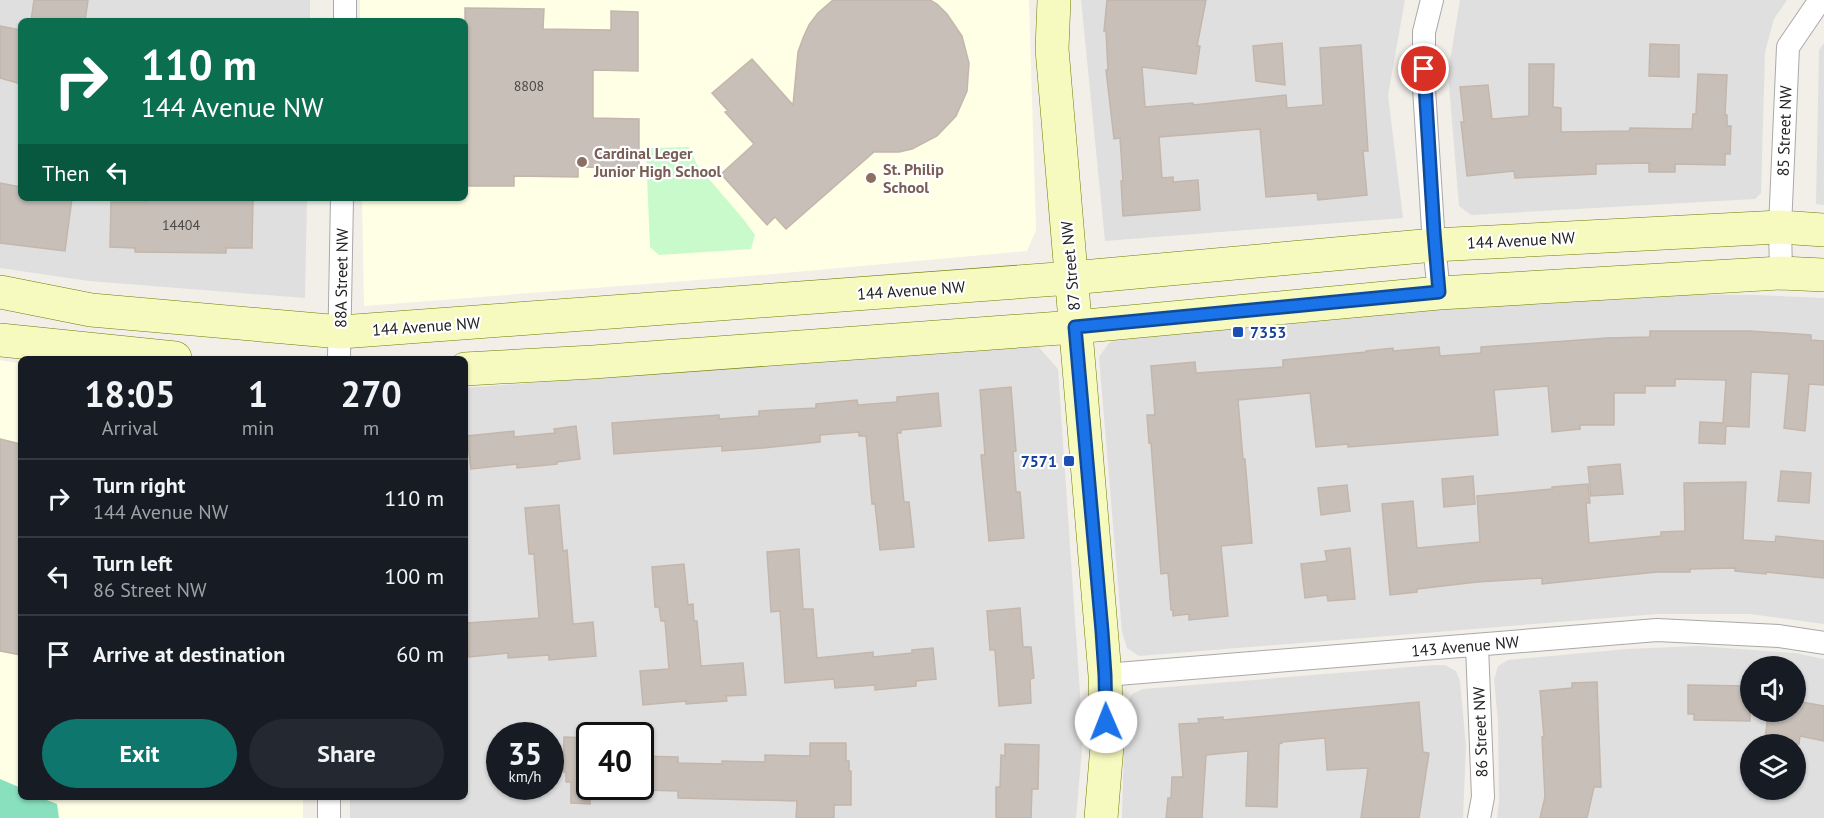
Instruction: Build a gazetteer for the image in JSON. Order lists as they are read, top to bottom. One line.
{"streets":{"street":["85 Street NW","144 Avenue NW","87 Street NW","88A Street NW","143 Avenue NW","86 Street NW"]},"crossings":[["85 Street NW","144 Avenue NW"],["144 Avenue NW","87 Street NW"],["144 Avenue NW","88A Street NW"],["87 Street NW","143 Avenue NW"],["143 Avenue NW","86 Street NW"]],"places":{"other":["Cardinal Leger Junior High School","St. Philip School"],"transit":["7353","7571"]},"house_numbers":["8808","14404"],"page":{"turn":["110 m","144 Avenue NW"],"then":"Then","eta":["18:05","Arrival","1","min","270","m"],"list":[{"name":"Turn right","note":"144 Avenue NW","value":"110 m"},{"name":"Turn left","note":"86 Street NW","value":"100 m"},{"name":"Arrive at destination","value":"60 m"}],"buttons":["Exit","Share"],"speed":"35 km/h","limit":"40"}}
